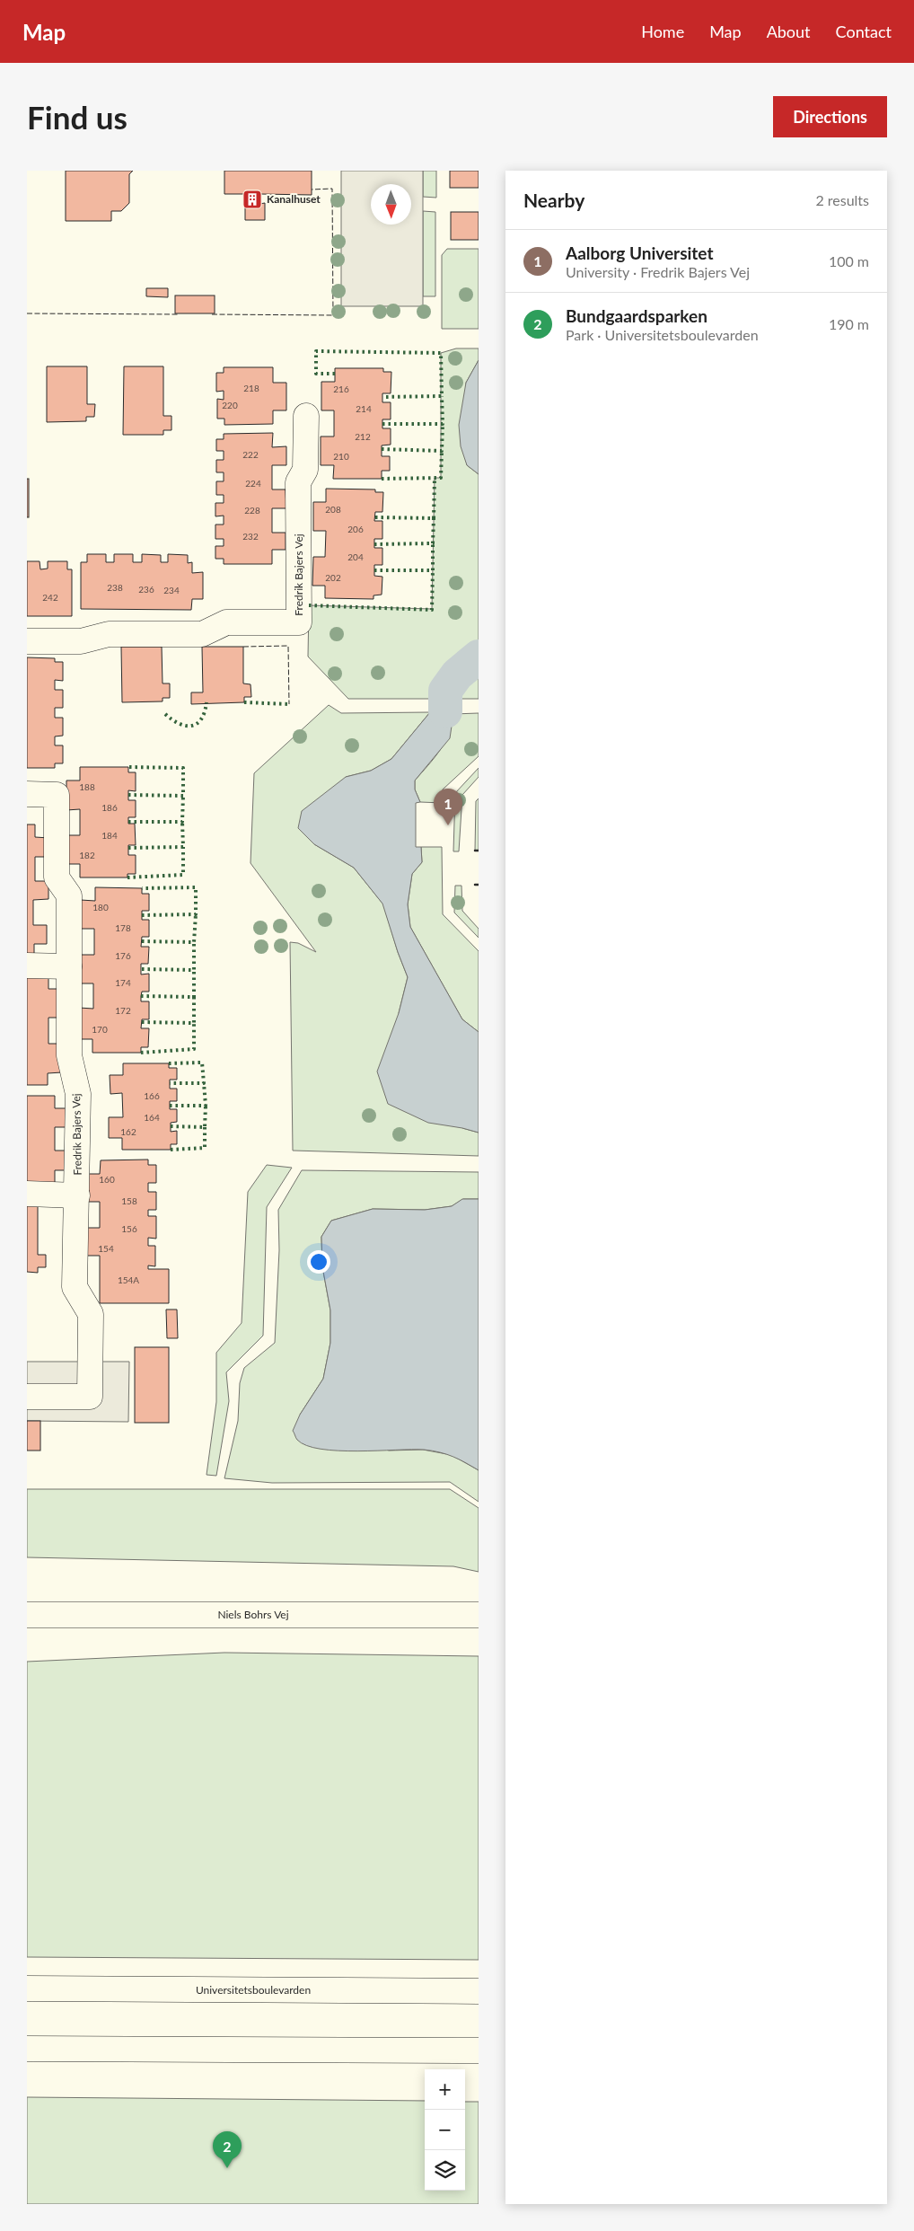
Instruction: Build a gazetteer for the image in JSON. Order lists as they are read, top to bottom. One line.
{"streets":{"street":["Fredrik Bajers Vej","Niels Bohrs Vej","Universitetsboulevarden"]},"places":{"building":["Kanalhuset"]},"house_numbers":["218","216","220","214","212","222","210","224","208","228","206","232","204","202","238","236","234","242","188","186","184","182","180","178","176","174","172","170","166","164","162","160","158","156","154","154A"],"north":"bottom","page":{"header":"Map","nav":["Home","Map","About","Contact"],"buttons":"Directions","title":"Find us","heading":["Nearby","2 results"],"list":[{"mark":"1","name":"Aalborg Universitet","note":"University · Fredrik Bajers Vej","value":"100 m"},{"mark":"2","name":"Bundgaardsparken","note":"Park · Universitetsboulevarden","value":"190 m"}],"pins":["1","2"],"map_buttons":["+","−"]}}
